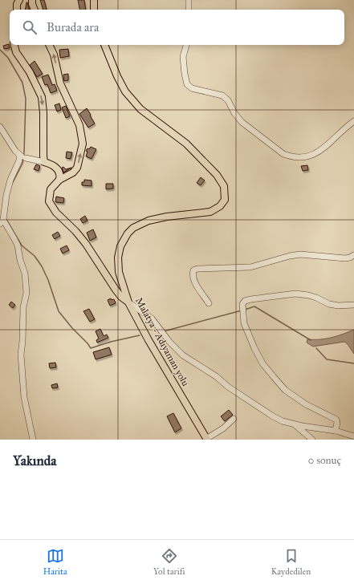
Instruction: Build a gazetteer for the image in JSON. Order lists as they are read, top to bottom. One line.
{"streets":{"main road":["Malatya - Adıyaman yolu"]},"page":{"search":"Burada ara","heading":["Yakında","0 sonuç"],"nav":["Harita","Yol tarifi","Kaydedilen"]}}
